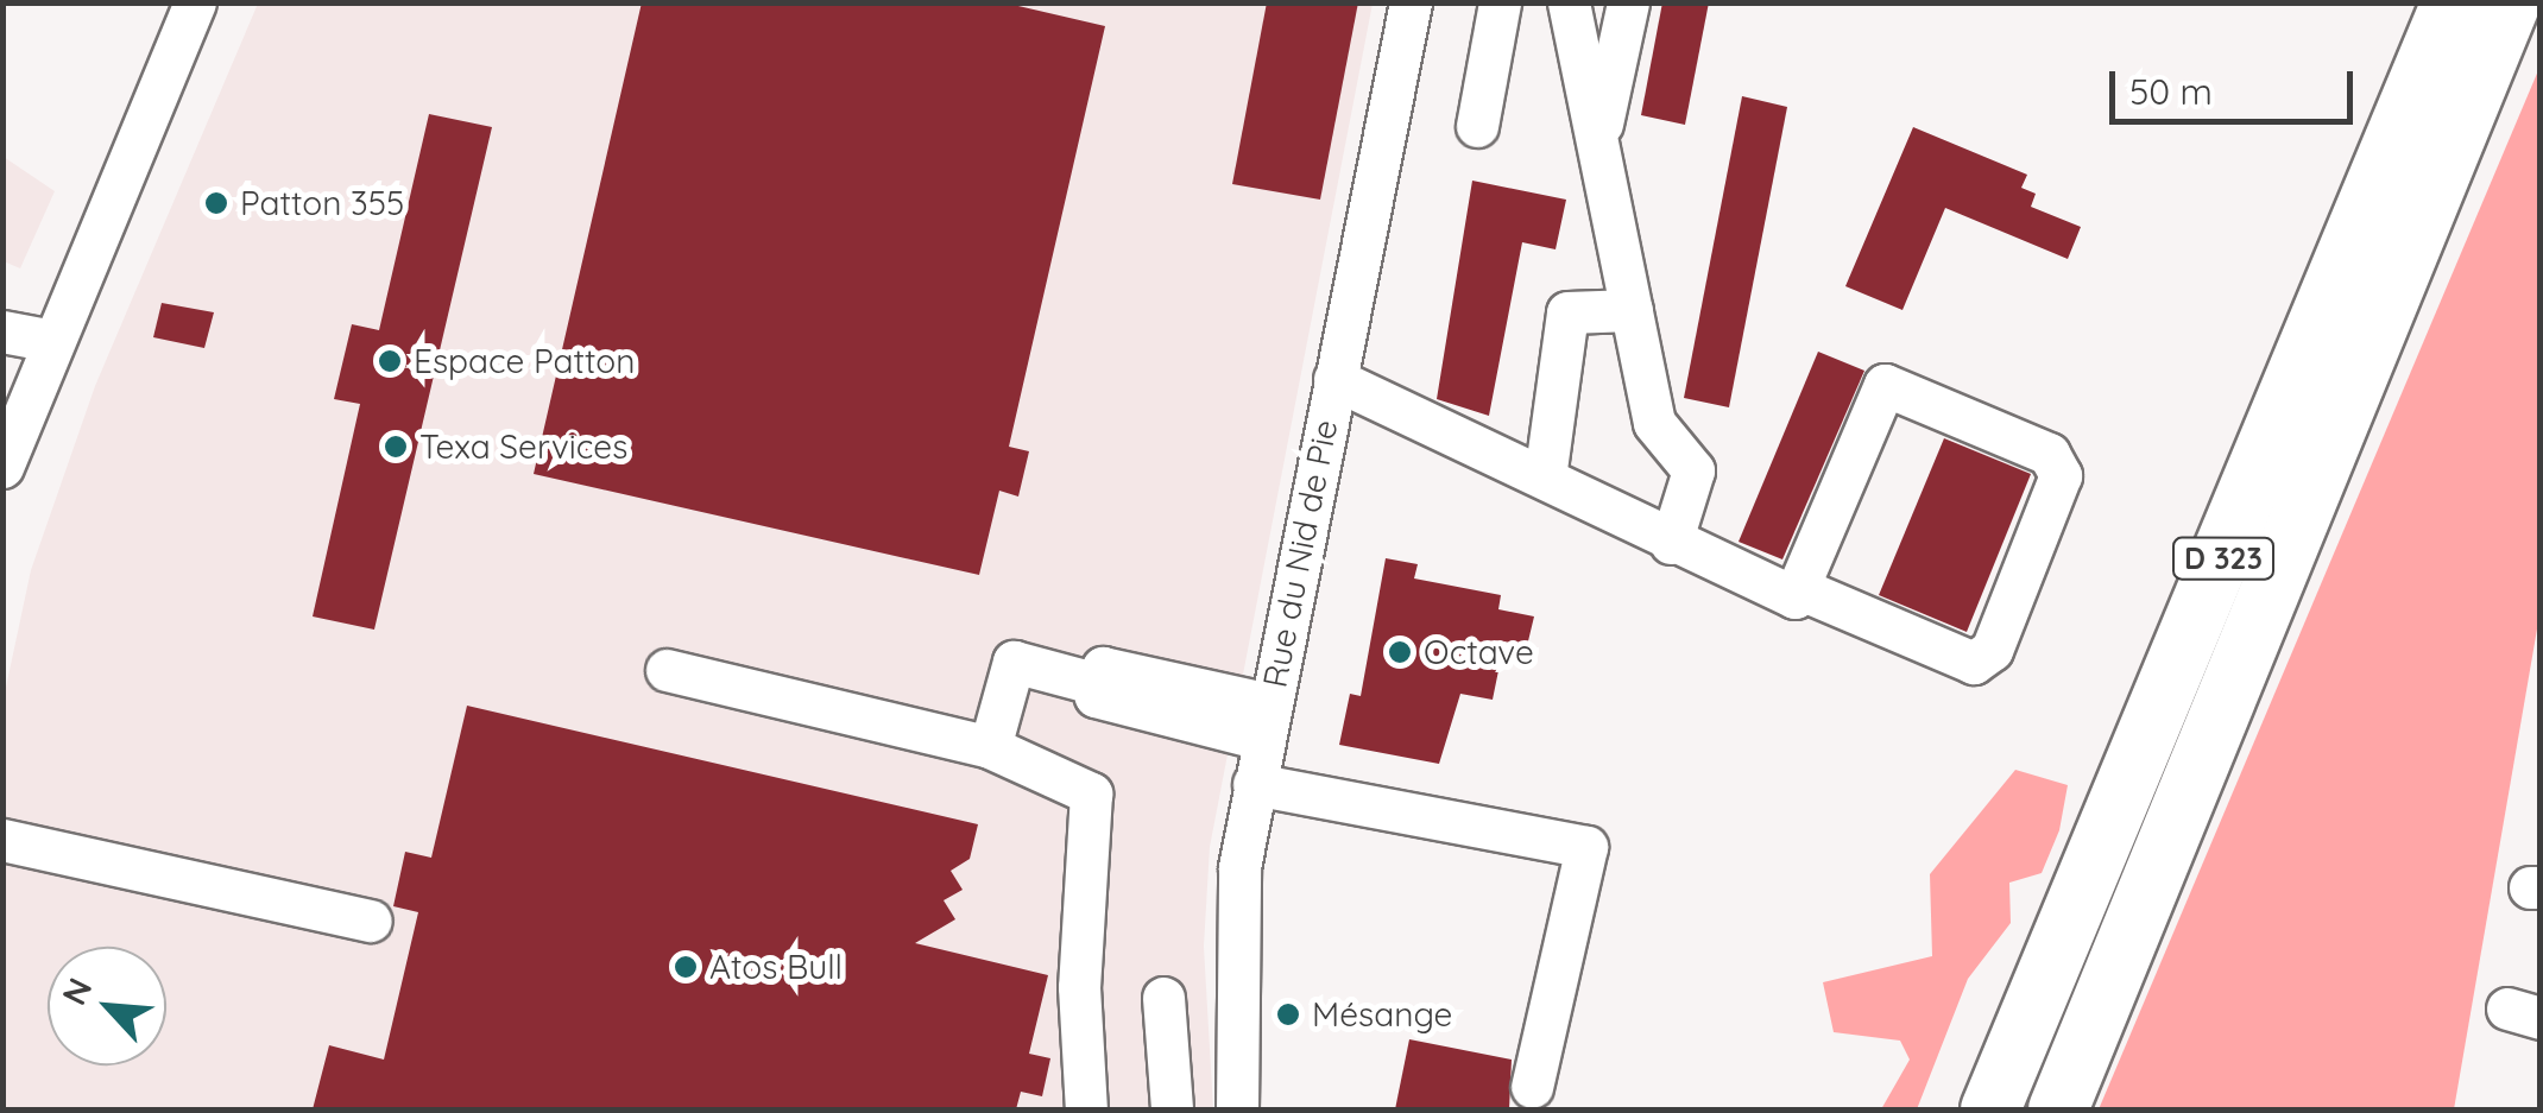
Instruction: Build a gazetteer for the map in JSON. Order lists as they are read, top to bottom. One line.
{"streets":{"highway":["D 323"],"street":["Rue du Nid de Pie"]},"places":["Patton 355","Espace Patton","Texa Services","Octave","Atos Bull","Mésange"],"scale_bar":"50 m","north":"top left"}
